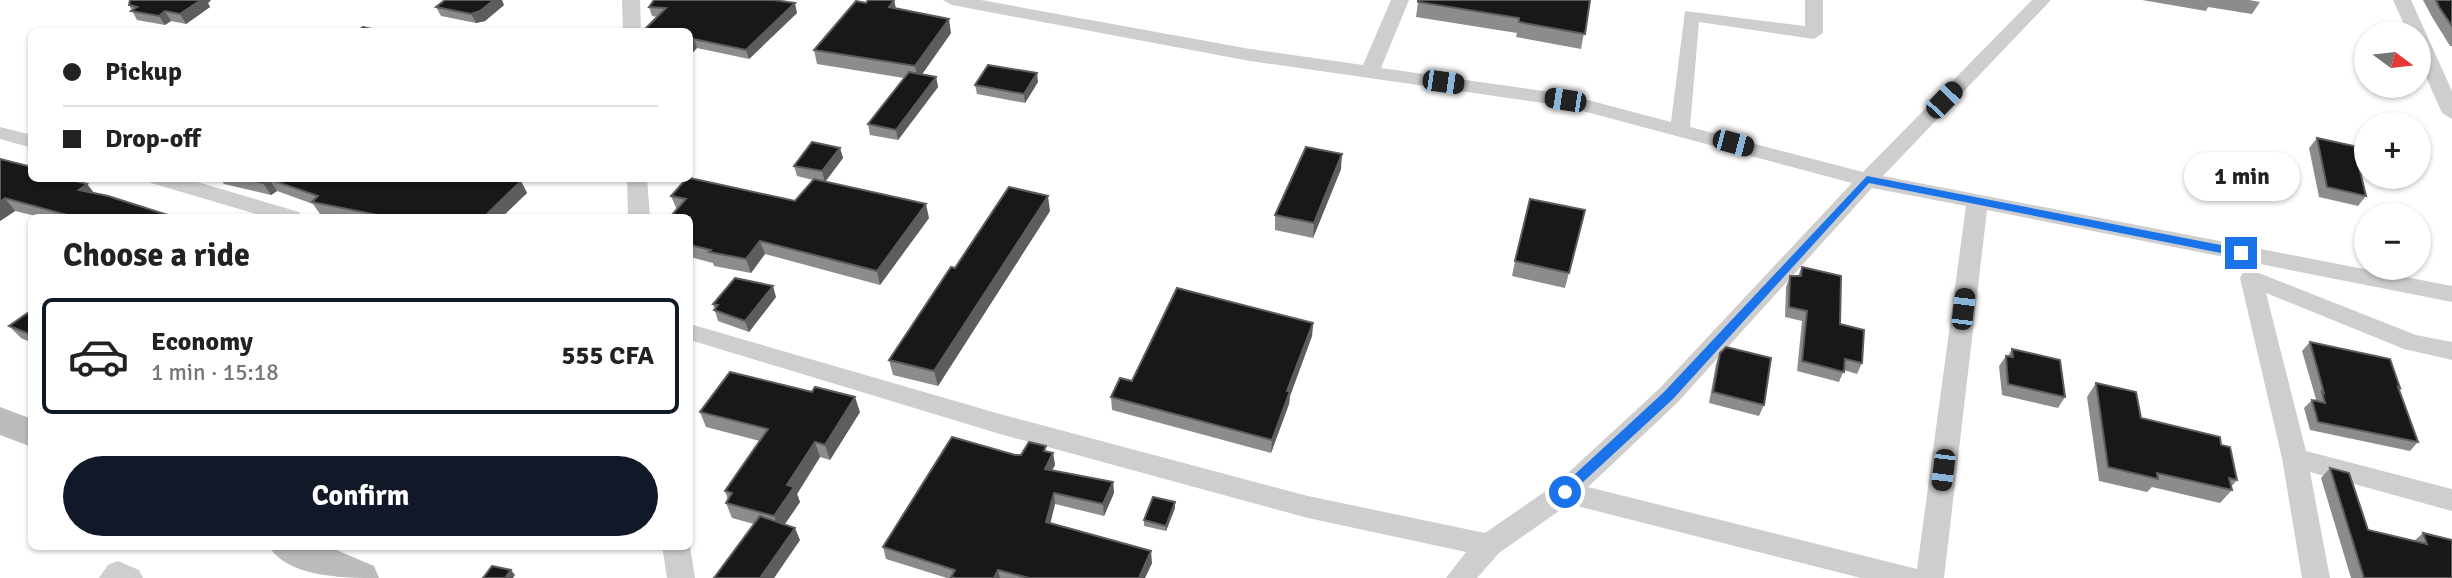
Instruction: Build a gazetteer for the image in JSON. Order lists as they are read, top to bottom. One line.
{"north":"right","page":{"map_buttons":["+","−"],"banner":["Pickup","Drop-off"],"bubble":"1 min","heading":"Choose a ride","list":[{"name":"Economy","note":"1 min · 15:18","value":"555 CFA"}],"buttons":"Confirm"}}
